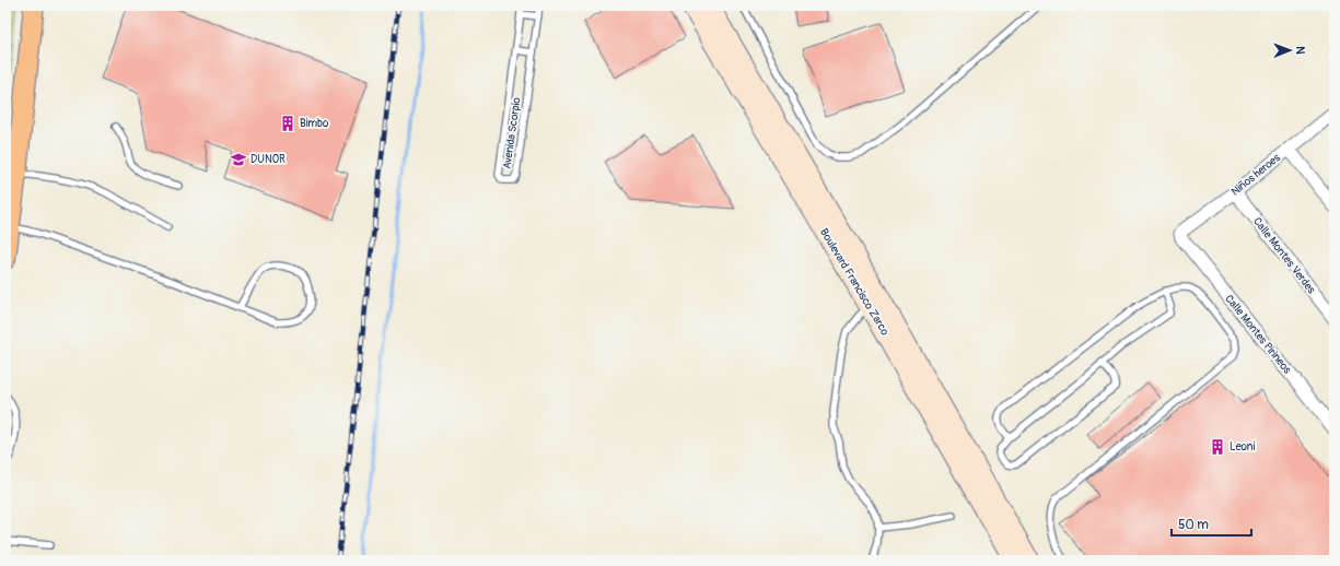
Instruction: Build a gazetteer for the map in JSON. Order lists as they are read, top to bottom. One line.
{"streets":{"main road":["Boulevard Francisco Zarco"],"street":["Niños heroes","Calle Montes Verdes","Calle Montes Pirineos"],"lane":["Avenida Scorpio"]},"crossings":[["Niños heroes","Calle Montes Verdes"],["Niños heroes","Calle Montes Pirineos"]],"places":{"building":["Bimbo","Leoni"],"school or university":["DUNOR"]},"scale_bar":"50 m","north":"right"}
